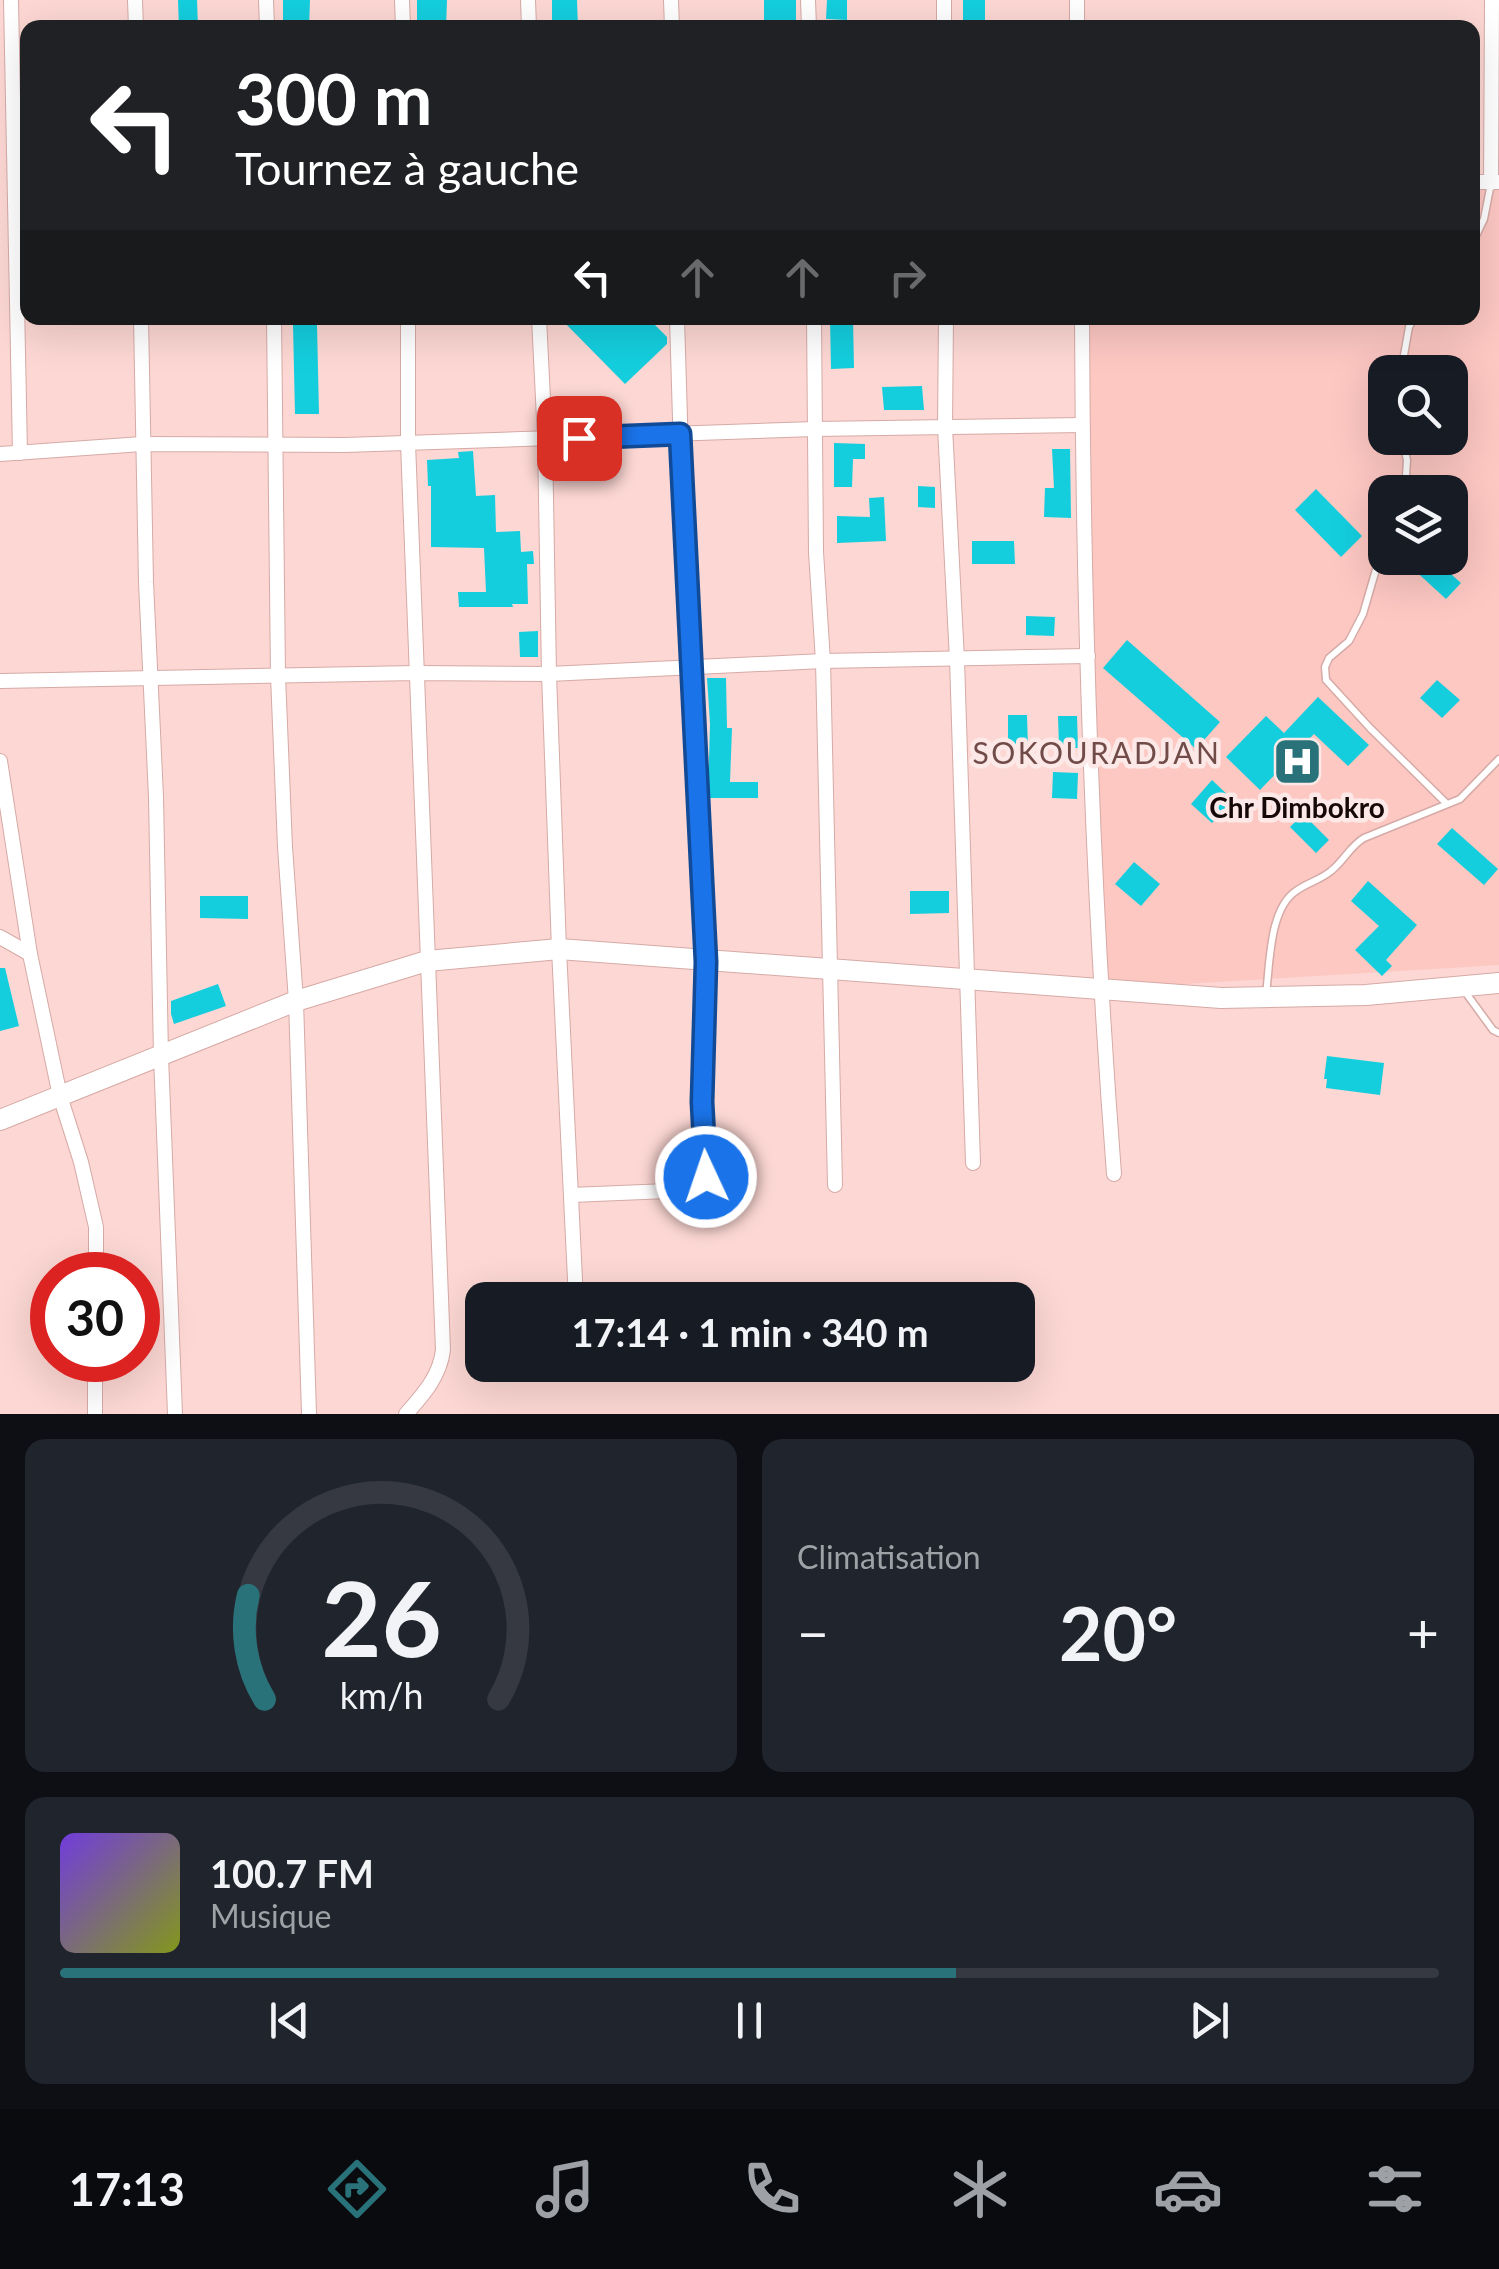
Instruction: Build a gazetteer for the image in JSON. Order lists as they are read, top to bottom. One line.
{"districts":["SOKOURADJAN"],"places":{"hospital":["Chr Dimbokro"]},"page":{"turn":["300 m","Tournez à gauche"],"limit":"30","trip":"17:14 · 1 min · 340 m","tile":"Climatisation","heat":["−","20°","+"],"song":["100.7 FM","Musique"],"tabs":"17:13","gauge":["26","km/h"]}}
